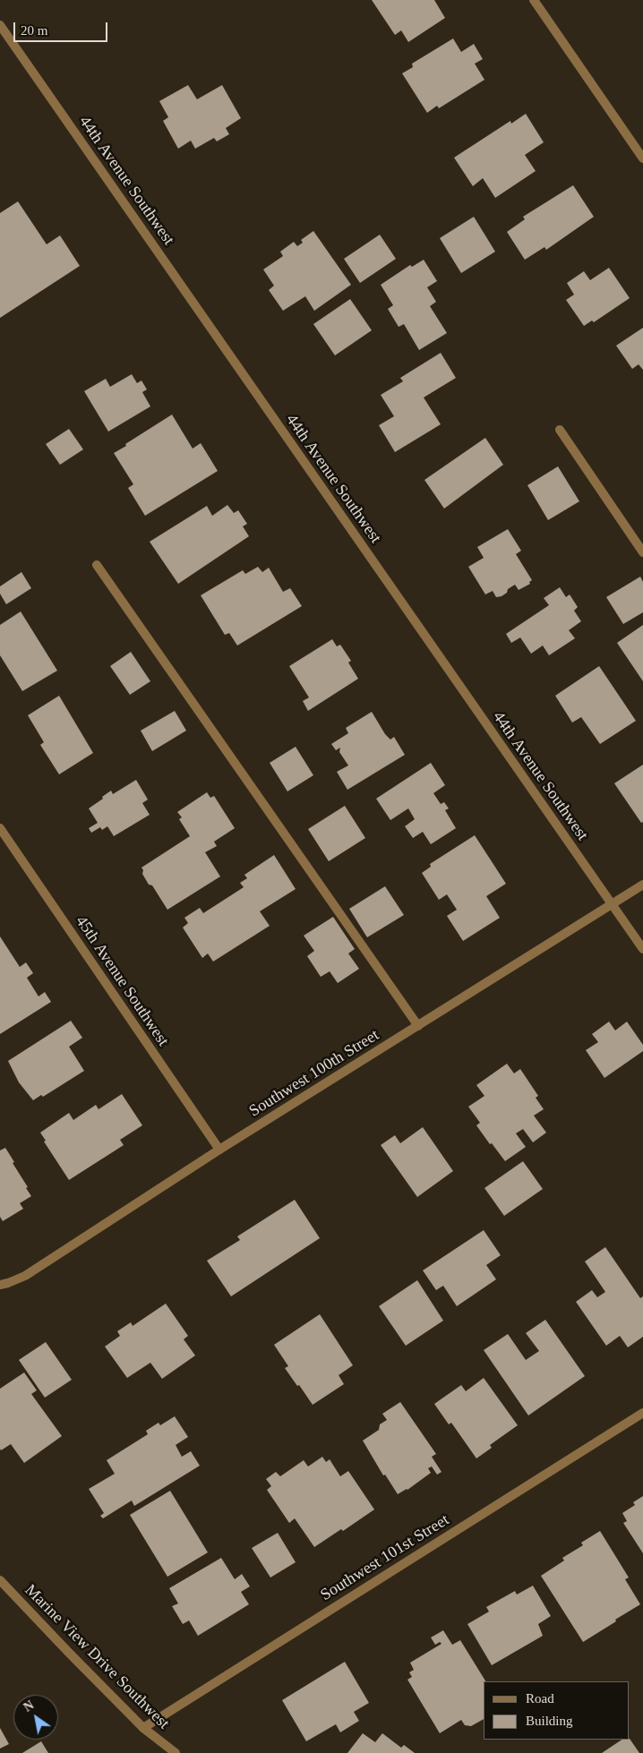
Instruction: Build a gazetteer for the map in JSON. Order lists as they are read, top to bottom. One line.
{"streets":{"street":["44th Avenue Southwest","45th Avenue Southwest","Southwest 100th Street","Southwest 101st Street","Marine View Drive Southwest"]},"crossings":[["44th Avenue Southwest","Southwest 100th Street"],["45th Avenue Southwest","Southwest 100th Street"],["Southwest 101st Street","Marine View Drive Southwest"]],"legend":["Road","Building"],"scale_bar":"20 m","north":"top left"}
